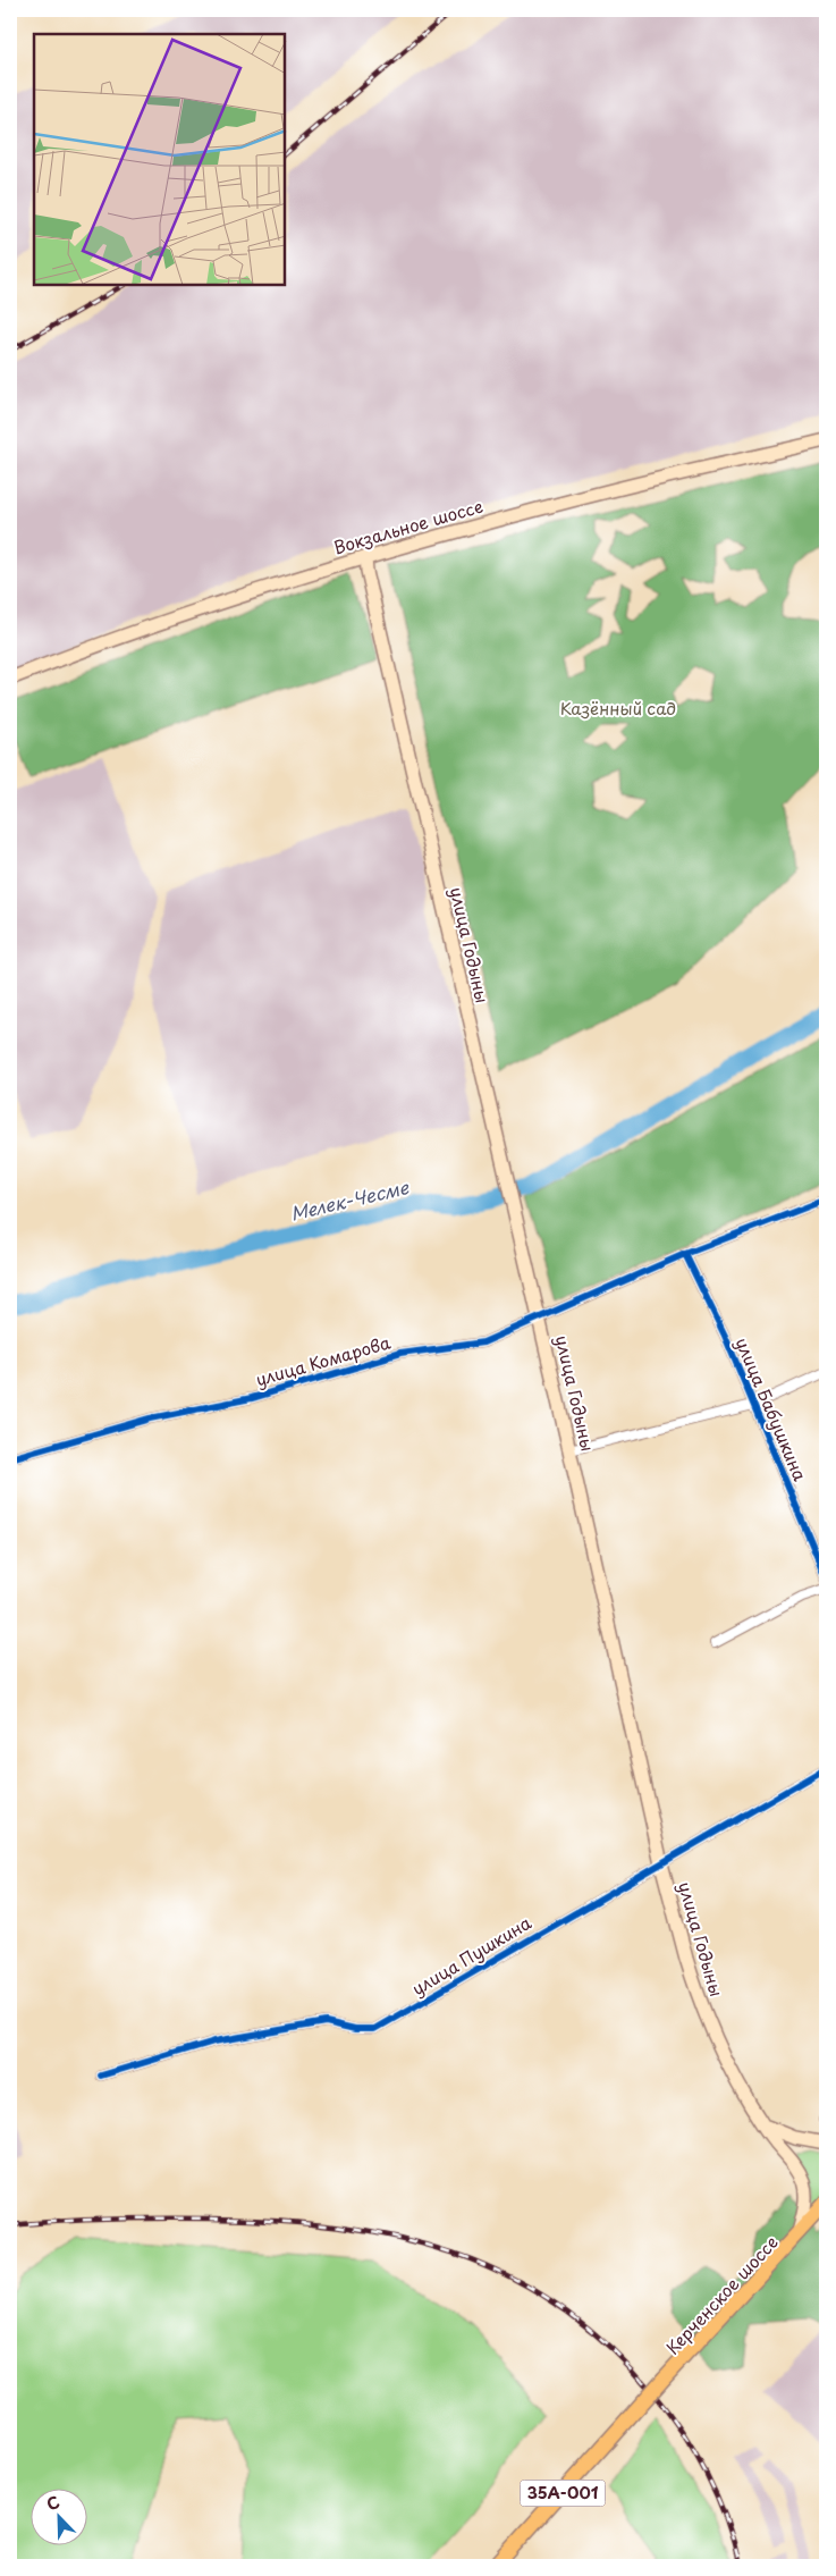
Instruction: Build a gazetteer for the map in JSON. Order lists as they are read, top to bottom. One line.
{"streets":{"main road":["Вокзальное шоссе","улица Годыны","Керченское шоссе","35А-001"],"street":["улица Комарова","улица Бабушкина","улица Пушкина"]},"crossings":[["Вокзальное шоссе","улица Годыны"],["улица Годыны","улица Комарова"],["улица Годыны","улица Пушкина"],["улица Годыны","Керченское шоссе"],["улица Годыны","35А-001"],["улица Комарова","улица Бабушкина"],["Керченское шоссе","35А-001"]],"water":["Мелек-Чесме"],"parks":["Казённый сад"],"north":"top left"}
